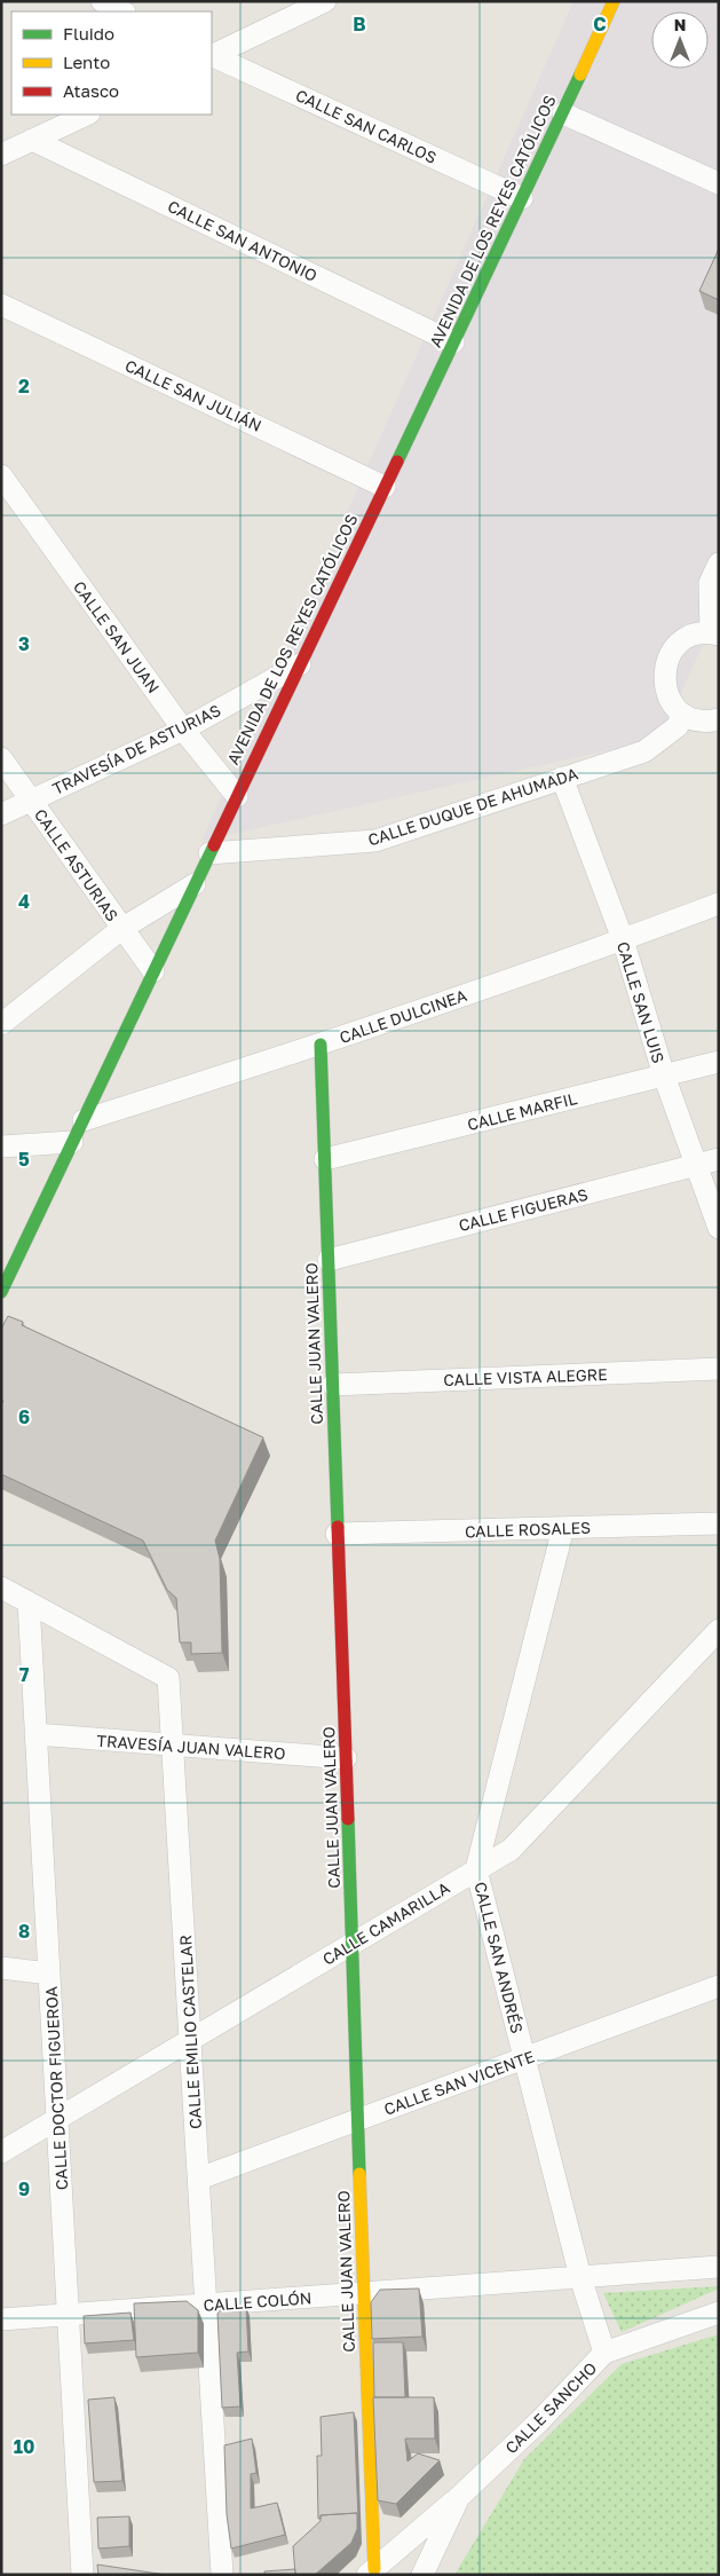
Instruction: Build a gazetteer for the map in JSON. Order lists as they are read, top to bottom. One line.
{"streets":{"street":["CALLE SAN CARLOS","AVENIDA DE LOS REYES CATÓLICOS","CALLE SAN ANTONIO","CALLE SAN JULIÁN","CALLE SAN JUAN","TRAVESÍA DE ASTURIAS","CALLE DUQUE DE AHUMADA","CALLE ASTURIAS","CALLE SAN LUIS","CALLE DULCINEA","CALLE MARFIL","CALLE FIGUERAS","CALLE JUAN VALERO","CALLE VISTA ALEGRE","CALLE ROSALES","TRAVESÍA JUAN VALERO","CALLE CAMARILLA","CALLE SAN ANDRÉS","CALLE EMILIO CASTELAR","CALLE SAN VICENTE","CALLE DOCTOR FIGUEROA","CALLE COLÓN","CALLE SANCHO"]},"crossings":[["CALLE SAN CARLOS","AVENIDA DE LOS REYES CATÓLICOS"],["AVENIDA DE LOS REYES CATÓLICOS","CALLE SAN ANTONIO"],["AVENIDA DE LOS REYES CATÓLICOS","CALLE SAN JULIÁN"],["AVENIDA DE LOS REYES CATÓLICOS","CALLE SAN JUAN"],["AVENIDA DE LOS REYES CATÓLICOS","TRAVESÍA DE ASTURIAS"],["AVENIDA DE LOS REYES CATÓLICOS","CALLE DUQUE DE AHUMADA"],["AVENIDA DE LOS REYES CATÓLICOS","CALLE ASTURIAS"],["AVENIDA DE LOS REYES CATÓLICOS","CALLE DULCINEA"],["CALLE SAN JUAN","TRAVESÍA DE ASTURIAS"],["TRAVESÍA DE ASTURIAS","CALLE ASTURIAS"],["CALLE DUQUE DE AHUMADA","CALLE SAN LUIS"],["CALLE SAN LUIS","CALLE DULCINEA"],["CALLE SAN LUIS","CALLE MARFIL"],["CALLE SAN LUIS","CALLE FIGUERAS"],["CALLE DULCINEA","CALLE JUAN VALERO"],["CALLE MARFIL","CALLE JUAN VALERO"],["CALLE FIGUERAS","CALLE JUAN VALERO"],["CALLE JUAN VALERO","CALLE VISTA ALEGRE"],["CALLE JUAN VALERO","CALLE ROSALES"],["CALLE JUAN VALERO","TRAVESÍA JUAN VALERO"],["CALLE JUAN VALERO","CALLE CAMARILLA"],["CALLE JUAN VALERO","CALLE SAN VICENTE"],["CALLE JUAN VALERO","CALLE COLÓN"],["CALLE JUAN VALERO","CALLE SANCHO"],["CALLE ROSALES","CALLE SAN ANDRÉS"],["TRAVESÍA JUAN VALERO","CALLE EMILIO CASTELAR"],["TRAVESÍA JUAN VALERO","CALLE DOCTOR FIGUEROA"],["CALLE CAMARILLA","CALLE SAN ANDRÉS"],["CALLE CAMARILLA","CALLE EMILIO CASTELAR"],["CALLE CAMARILLA","CALLE DOCTOR FIGUEROA"],["CALLE SAN ANDRÉS","CALLE SAN VICENTE"],["CALLE SAN ANDRÉS","CALLE COLÓN"],["CALLE SAN ANDRÉS","CALLE SANCHO"],["CALLE EMILIO CASTELAR","CALLE SAN VICENTE"],["CALLE EMILIO CASTELAR","CALLE DOCTOR FIGUEROA"],["CALLE EMILIO CASTELAR","CALLE COLÓN"],["CALLE DOCTOR FIGUEROA","CALLE COLÓN"]],"legend":["Fluido","Lento","Atasco"],"north":"top","grid":{"columns":["B","C"],"rows":["2","3","4","5","6","7","8","9","10"]}}
